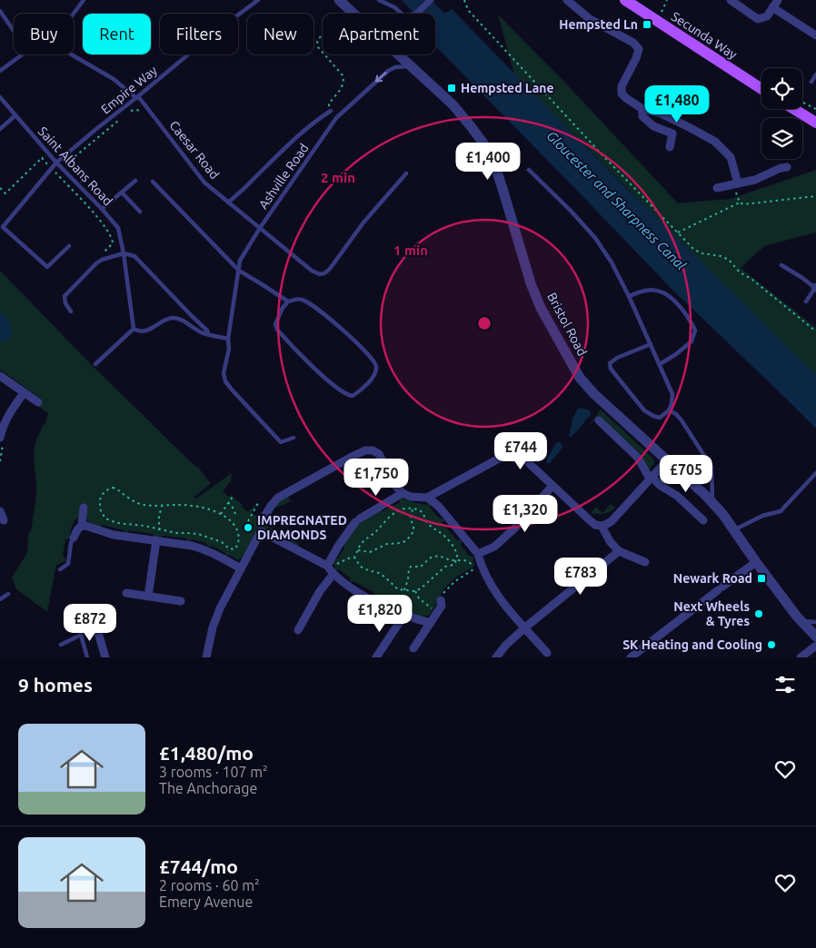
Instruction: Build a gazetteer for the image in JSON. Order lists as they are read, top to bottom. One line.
{"streets":{"main road":["Secunda Way"],"street":["Bristol Road"],"lane":["Empire Way","Caesar Road","Saint Albans Road","Ashville Road"]},"crossings":[["Empire Way","Caesar Road"],["Empire Way","Saint Albans Road"],["Caesar Road","Ashville Road"],["Ashville Road","Bristol Road"]],"water":["Gloucester and Sharpness Canal"],"places":{"transit":["Hempsted Ln","Hempsted Lane","Newark Road"],"other":["IMPREGNATED DIAMONDS","Next Wheels & Tyres","SK Heating and Cooling"]},"page":{"chip":["Buy","Rent","Filters","New","Apartment"],"price":["£1,480","£1,400","£744","£705","£1,750","£1,320","£783","£1,820","£872"],"heading":"9 homes","list":[{"name":"£1,480/mo","note":"3 rooms · 107 m² · The Anchorage"},{"name":"£744/mo","note":"2 rooms · 60 m² · Emery Avenue"}]},"rings":["2 min","1 min"]}
